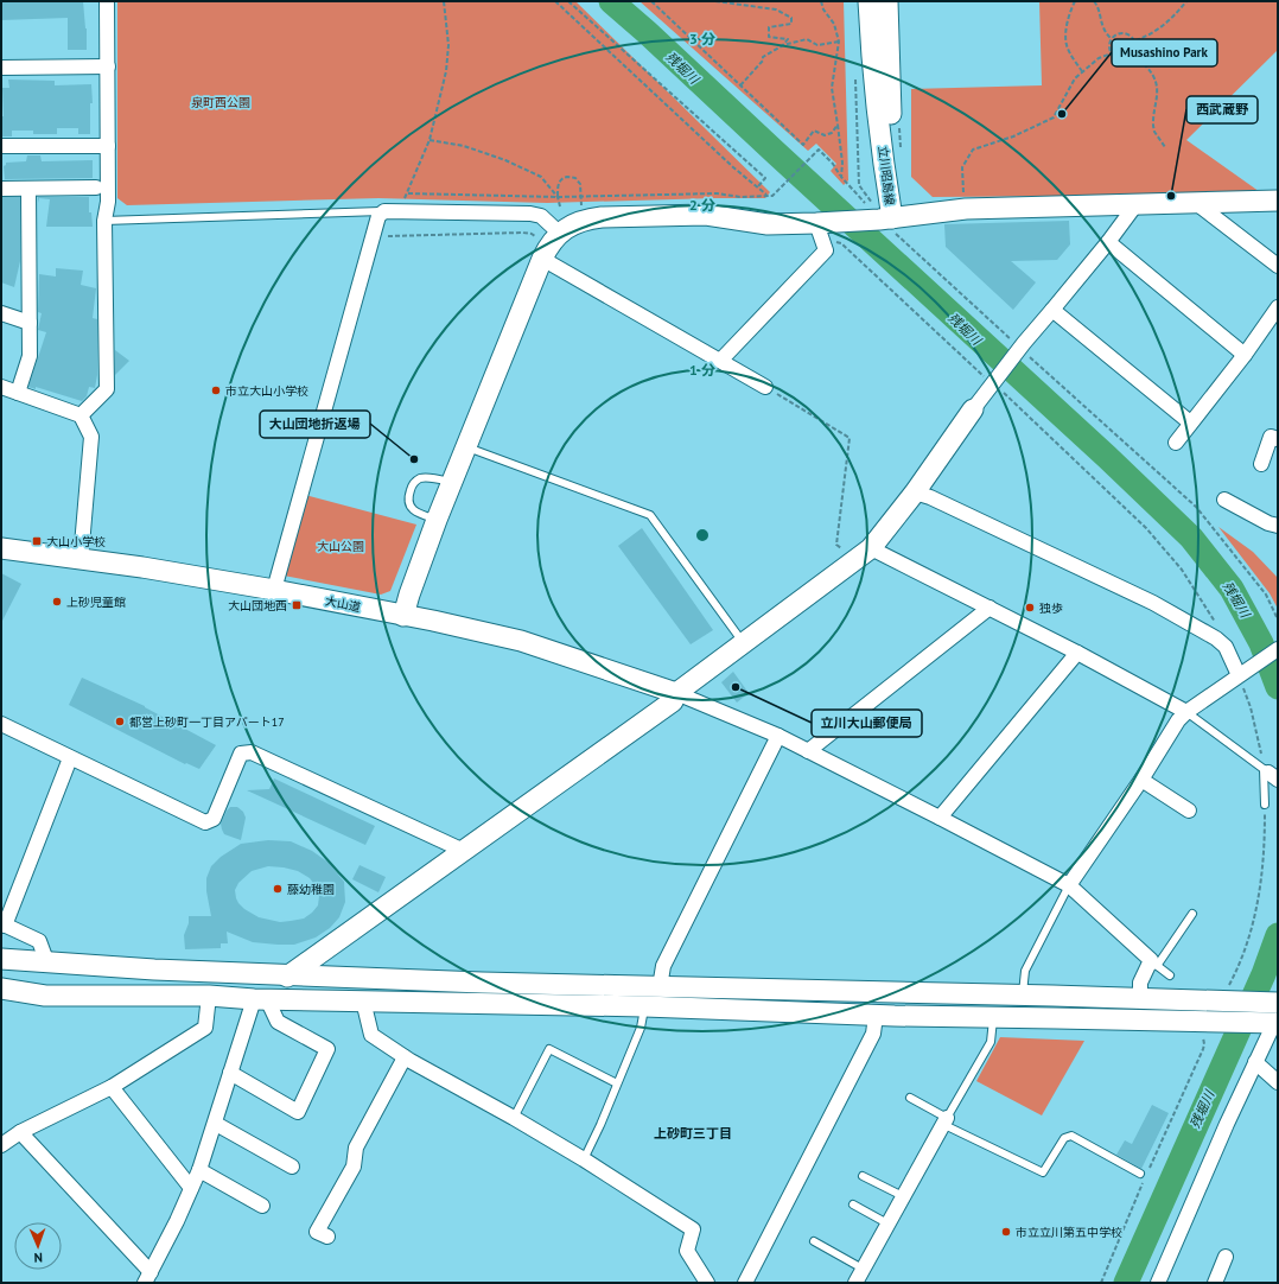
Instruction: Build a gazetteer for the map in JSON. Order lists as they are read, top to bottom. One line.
{"streets":{"street":["立川昭島線","大山道"]},"districts":["上砂町三丁目"],"water":["残堀川"],"parks":["泉町西公園","大山公園"],"places":{"other":["Musashino Park","西武蔵野","市立大山小学校","大山団地折返場","上砂児童館","独歩","立川大山郵便局","都営上砂町一丁目アパート17","藤幼稚園","市立立川第五中学校"],"transit":["大山小学校","大山団地西"]},"north":"bottom","rings":["3 分","2 分","1 分"]}
